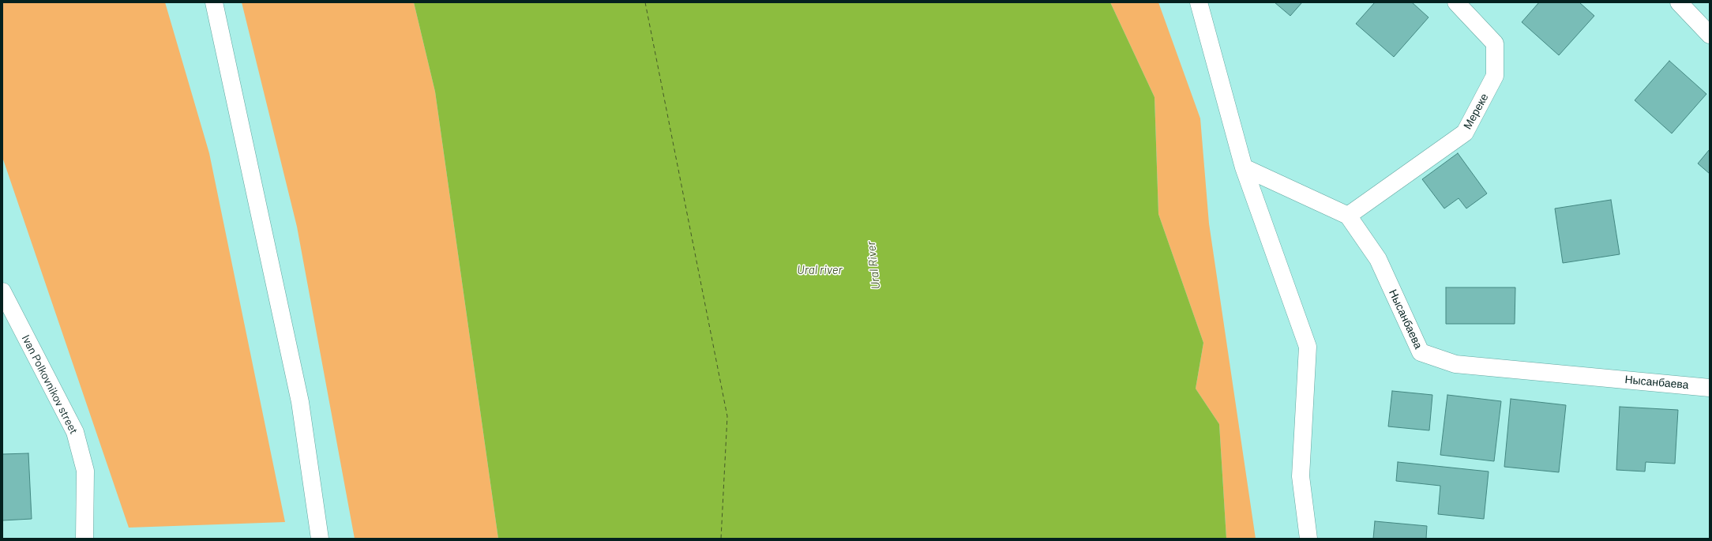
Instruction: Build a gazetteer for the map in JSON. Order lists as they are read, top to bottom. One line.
{"streets":{"street":["Мереке","Нысанбаева","Ivan Polkovnikov street"]},"crossings":[["Мереке","Нысанбаева"]],"water":["Ural River","Ural river"]}
